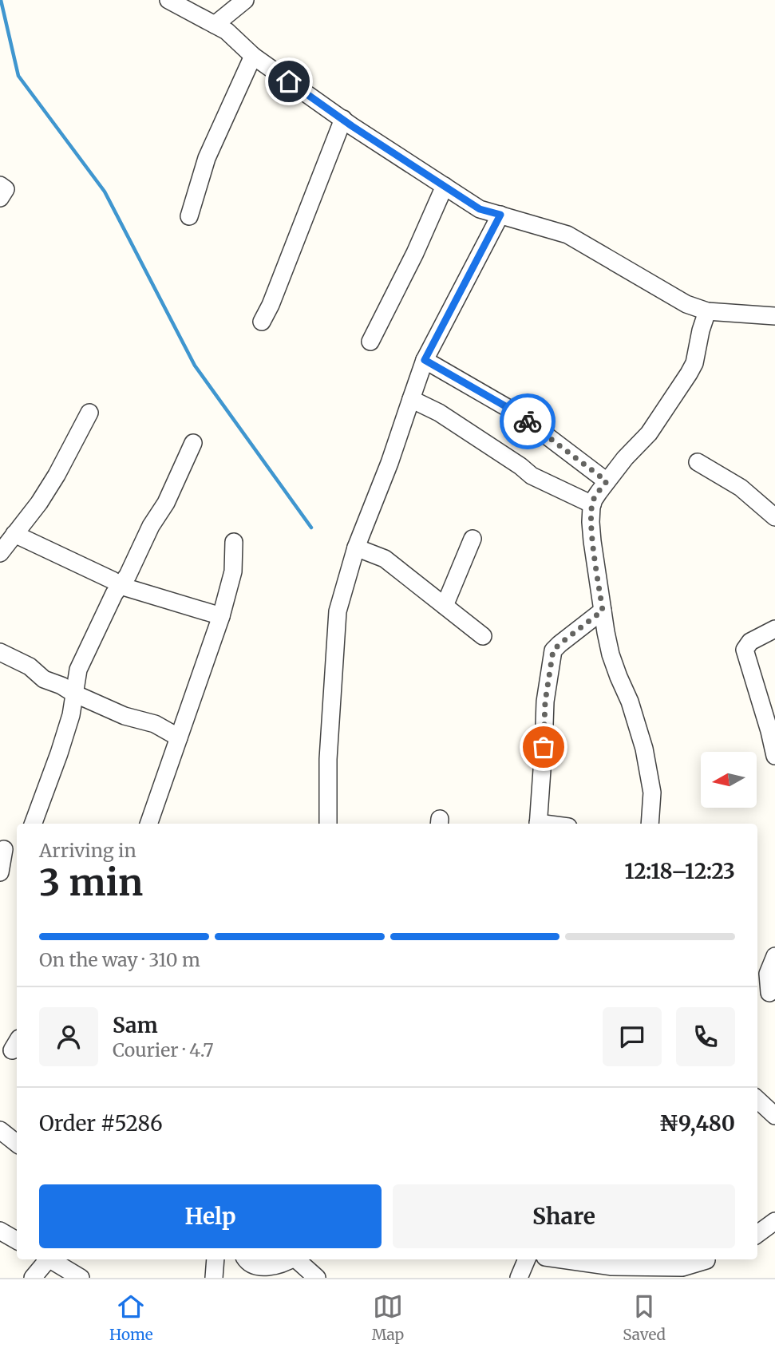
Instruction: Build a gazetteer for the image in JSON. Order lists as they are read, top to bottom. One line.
{"north":"left","page":{"heading":["3 min","Arriving in","12:18–12:23"],"panel":["Sam","Courier · 4.7","Order #5286","₦9,480"],"bar":"On the way · 310 m","buttons":["Help","Share"],"tabs":["Home","Map","Saved"]}}
